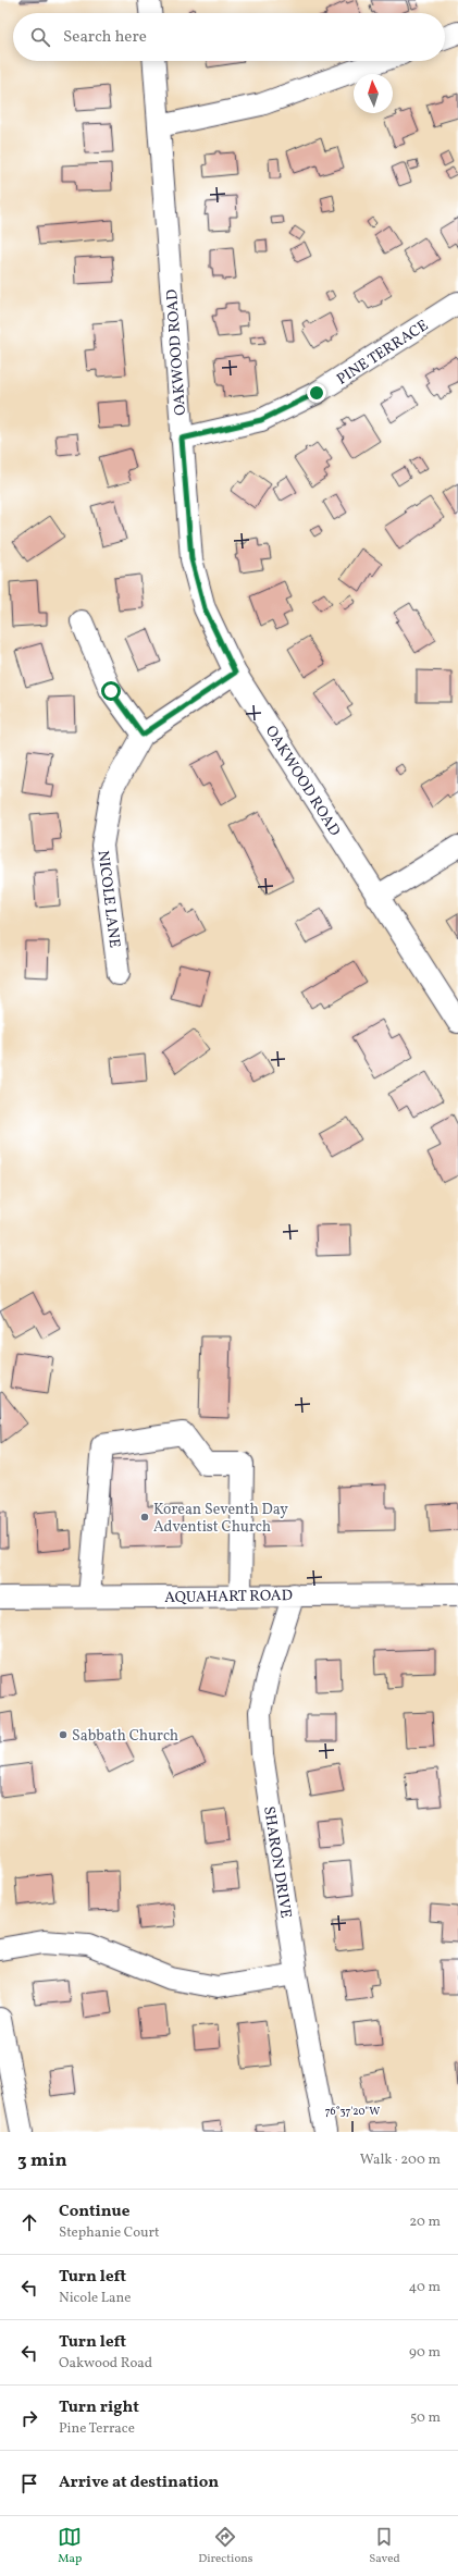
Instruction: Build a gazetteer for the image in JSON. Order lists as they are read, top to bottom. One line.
{"streets":{"street":["PINE TERRACE","OAKWOOD ROAD","NICOLE LANE","AQUAHART ROAD","SHARON DRIVE"]},"crossings":[["PINE TERRACE","OAKWOOD ROAD"],["OAKWOOD ROAD","NICOLE LANE"],["AQUAHART ROAD","SHARON DRIVE"]],"places":["Korean Seventh Day Adventist Church","Sabbath Church"],"north":"top","page":{"search":"Search here","heading":["3 min","Walk · 200 m"],"list":[["Continue","Stephanie Court","20 m"],["Turn left","Nicole Lane","40 m"],["Turn left","Oakwood Road","90 m"],["Turn right","Pine Terrace","50 m"],"Arrive at destination"],"nav":["Map","Directions","Saved"]},"coordinates":["76°37'20\"W"]}
